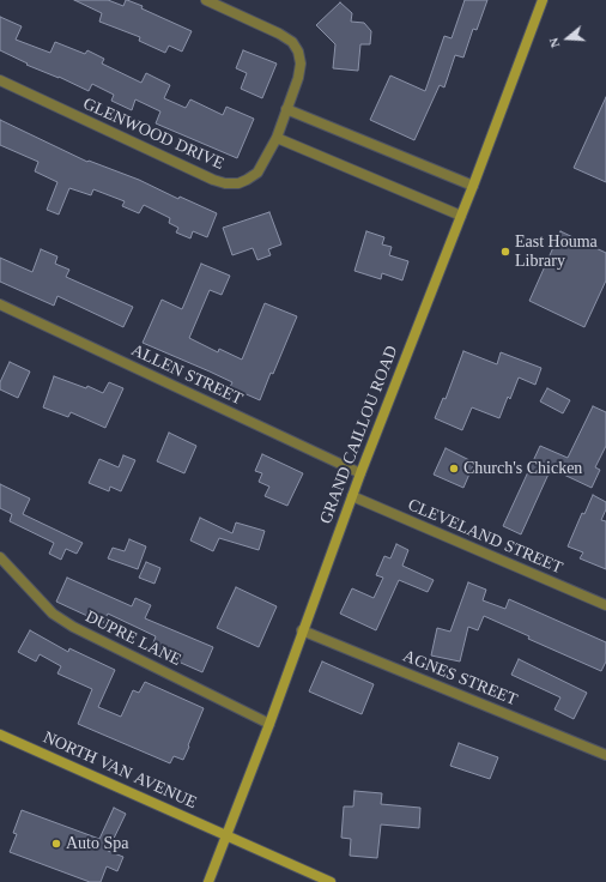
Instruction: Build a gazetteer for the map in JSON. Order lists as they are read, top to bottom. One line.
{"streets":{"main road":["GRAND CAILLOU ROAD","NORTH VAN AVENUE"],"street":["GLENWOOD DRIVE","ALLEN STREET","CLEVELAND STREET","DUPRE LANE","AGNES STREET"]},"crossings":[["ALLEN STREET","GRAND CAILLOU ROAD"],["GRAND CAILLOU ROAD","CLEVELAND STREET"],["GRAND CAILLOU ROAD","DUPRE LANE"],["GRAND CAILLOU ROAD","AGNES STREET"],["GRAND CAILLOU ROAD","NORTH VAN AVENUE"]],"places":["East Houma Library","Church's Chicken","Auto Spa"],"north":"left"}
